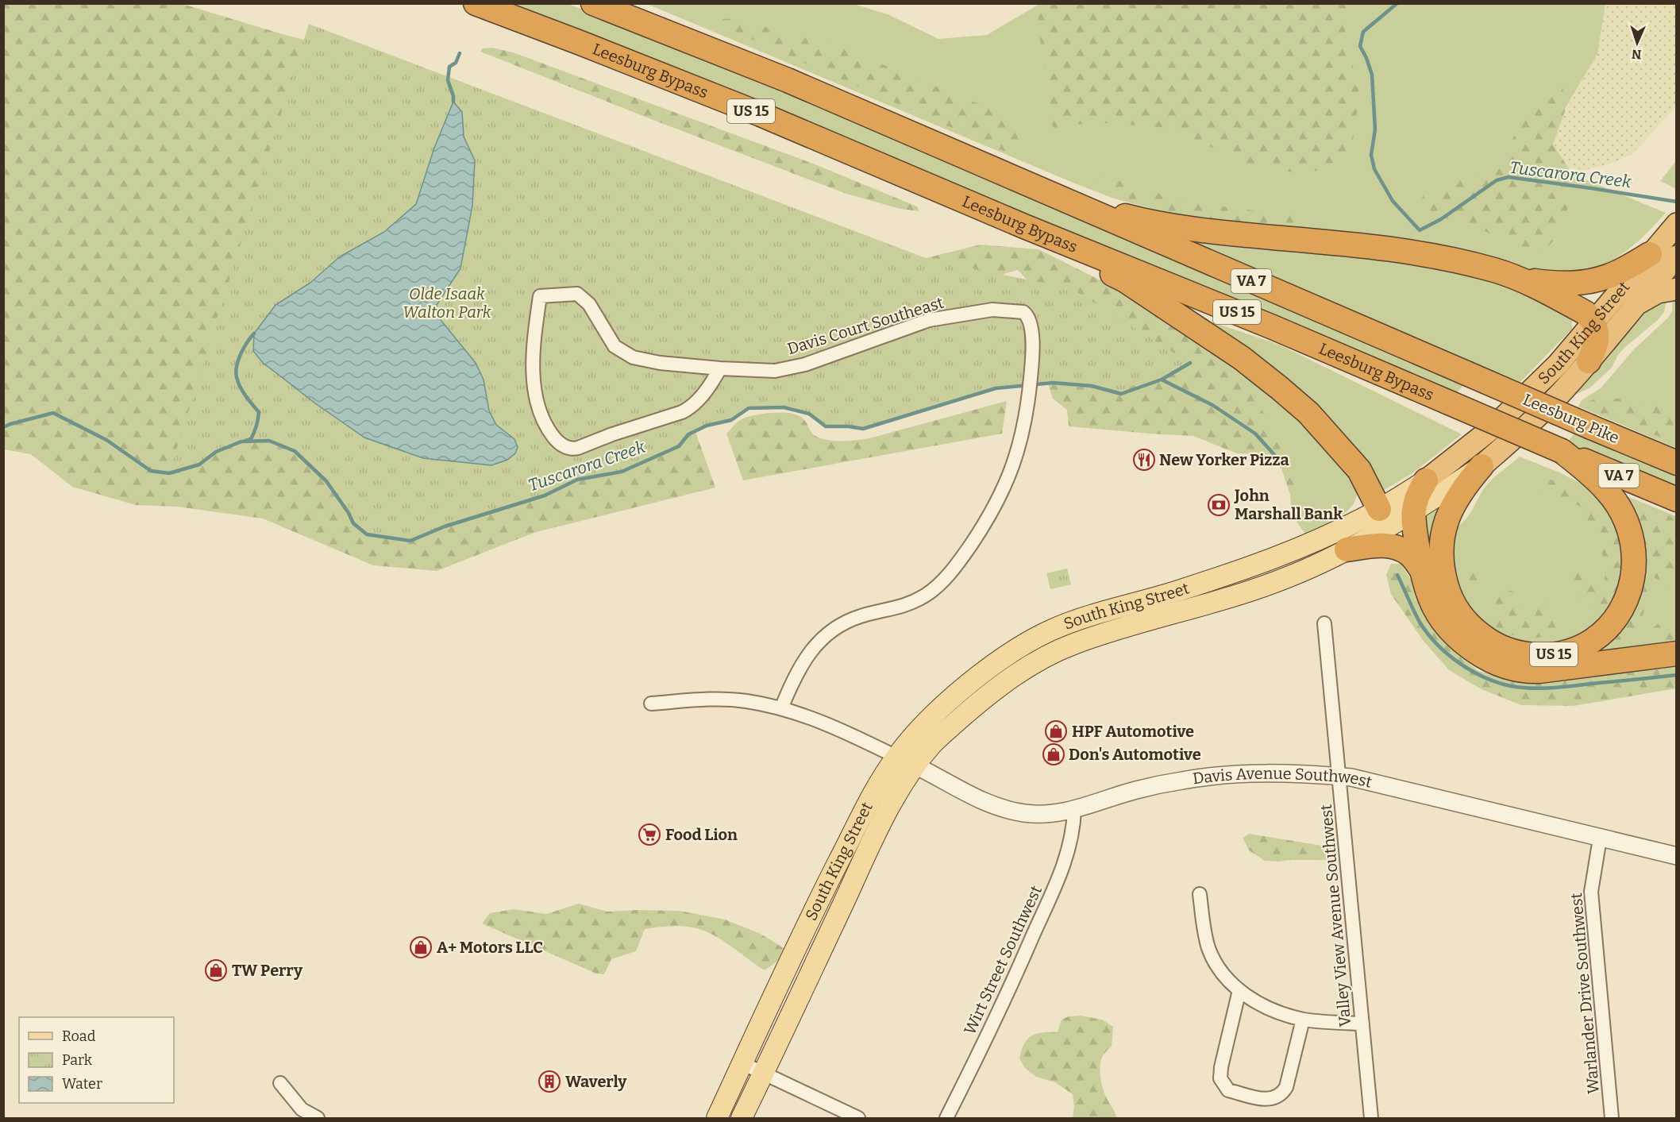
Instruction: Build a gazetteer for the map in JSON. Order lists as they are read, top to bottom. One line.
{"streets":{"highway":["Leesburg Bypass","US 15","VA 7","South King Street","Leesburg Pike"],"street":["Davis Court Southeast","Davis Avenue Southwest","Valley View Avenue Southwest","Wirt Street Southwest","Warlander Drive Southwest"]},"crossings":[["Leesburg Bypass","US 15"],["Leesburg Bypass","VA 7"],["US 15","VA 7"],["US 15","South King Street"],["US 15","Leesburg Pike"],["South King Street","Davis Avenue Southwest"],["Davis Avenue Southwest","Valley View Avenue Southwest"],["Davis Avenue Southwest","Wirt Street Southwest"],["Davis Avenue Southwest","Warlander Drive Southwest"]],"water":["Tuscarora Creek"],"parks":["Olde Isaak Walton Park"],"places":{"restaurant":["New Yorker Pizza"],"bank":["John Marshall Bank"],"shop":["HPF Automotive","Don's Automotive","A+ Motors LLC","TW Perry"],"supermarket":["Food Lion"],"building":["Waverly"]},"legend":["Road","Park","Water"],"north":"bottom"}
